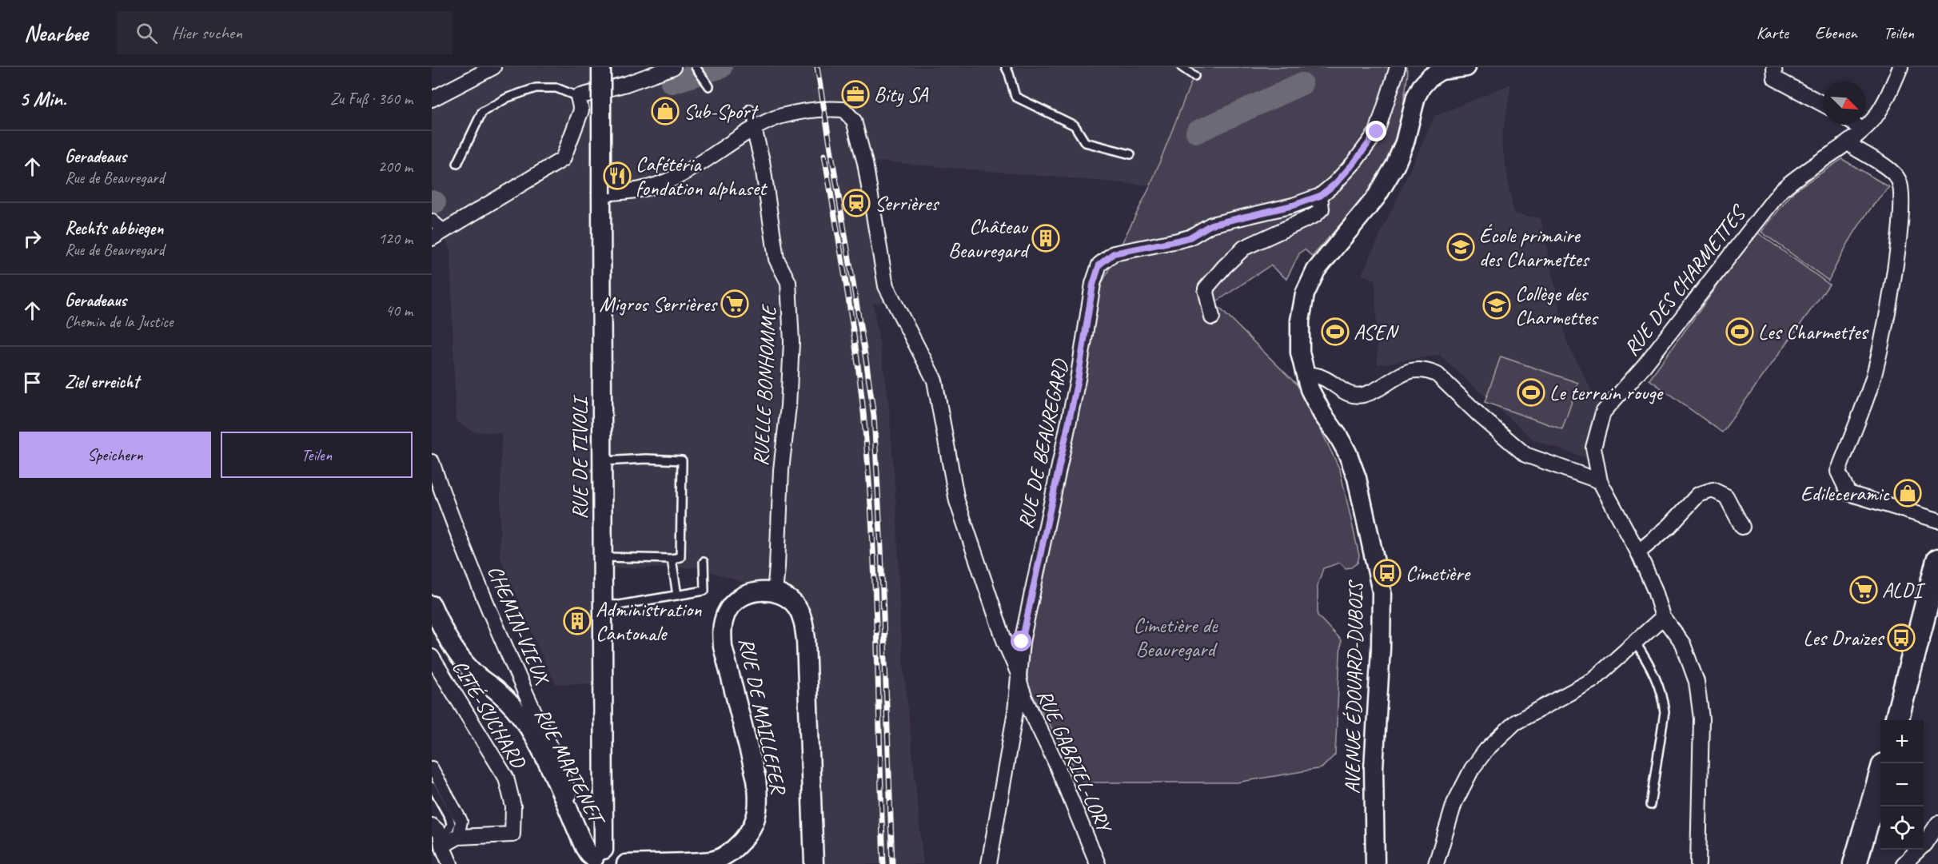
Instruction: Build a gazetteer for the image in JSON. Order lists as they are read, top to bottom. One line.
{"streets":{"street":["RUE DES CHARMETTES","RUELLE BONHOMME","RUE DE BEAUREGARD","RUE DE TIVOLI","CHEMIN-VIEUX","AVENUE ÉDOUARD-DUBOIS","CITÉ-SUCHARD","RUE DE MAILLEFER","RUE GABRIEL-LORY","RUE MARTENET"]},"crossings":[["RUELLE BONHOMME","RUE DE MAILLEFER"],["RUE DE BEAUREGARD","RUE GABRIEL-LORY"],["RUE DE TIVOLI","RUE MARTENET"],["CHEMIN-VIEUX","RUE MARTENET"]],"parks":["Cimetière de Beauregard"],"places":{"office":["Bity SA"],"shop":["Sub-Sport","Edileceramic"],"restaurant":["Cafétéria fondation alphaset"],"station":["Serrières"],"building":["Château Beauregard","Administration Cantonale"],"school or university":["École primaire des Charmettes","Collège des Charmettes"],"supermarket":["Migros Serrières","ALDI"],"sports":["ASEN","Les Charmettes","Le terrain rouge"],"bus stop":["Cimetière","Les Draizes"]},"north":"bottom right","page":{"header":"Nearbee","search":"Hier suchen","nav":["Karte","Ebenen","Teilen"],"heading":["5 Min.","Zu Fuß · 360 m"],"list":[["Geradeaus","Rue de Beauregard","200 m"],["Rechts abbiegen","Rue de Beauregard","120 m"],["Geradeaus","Chemin de la Justice","40 m"],"Ziel erreicht"],"buttons":["Speichern","Teilen"],"map_buttons":["+","−"]}}
